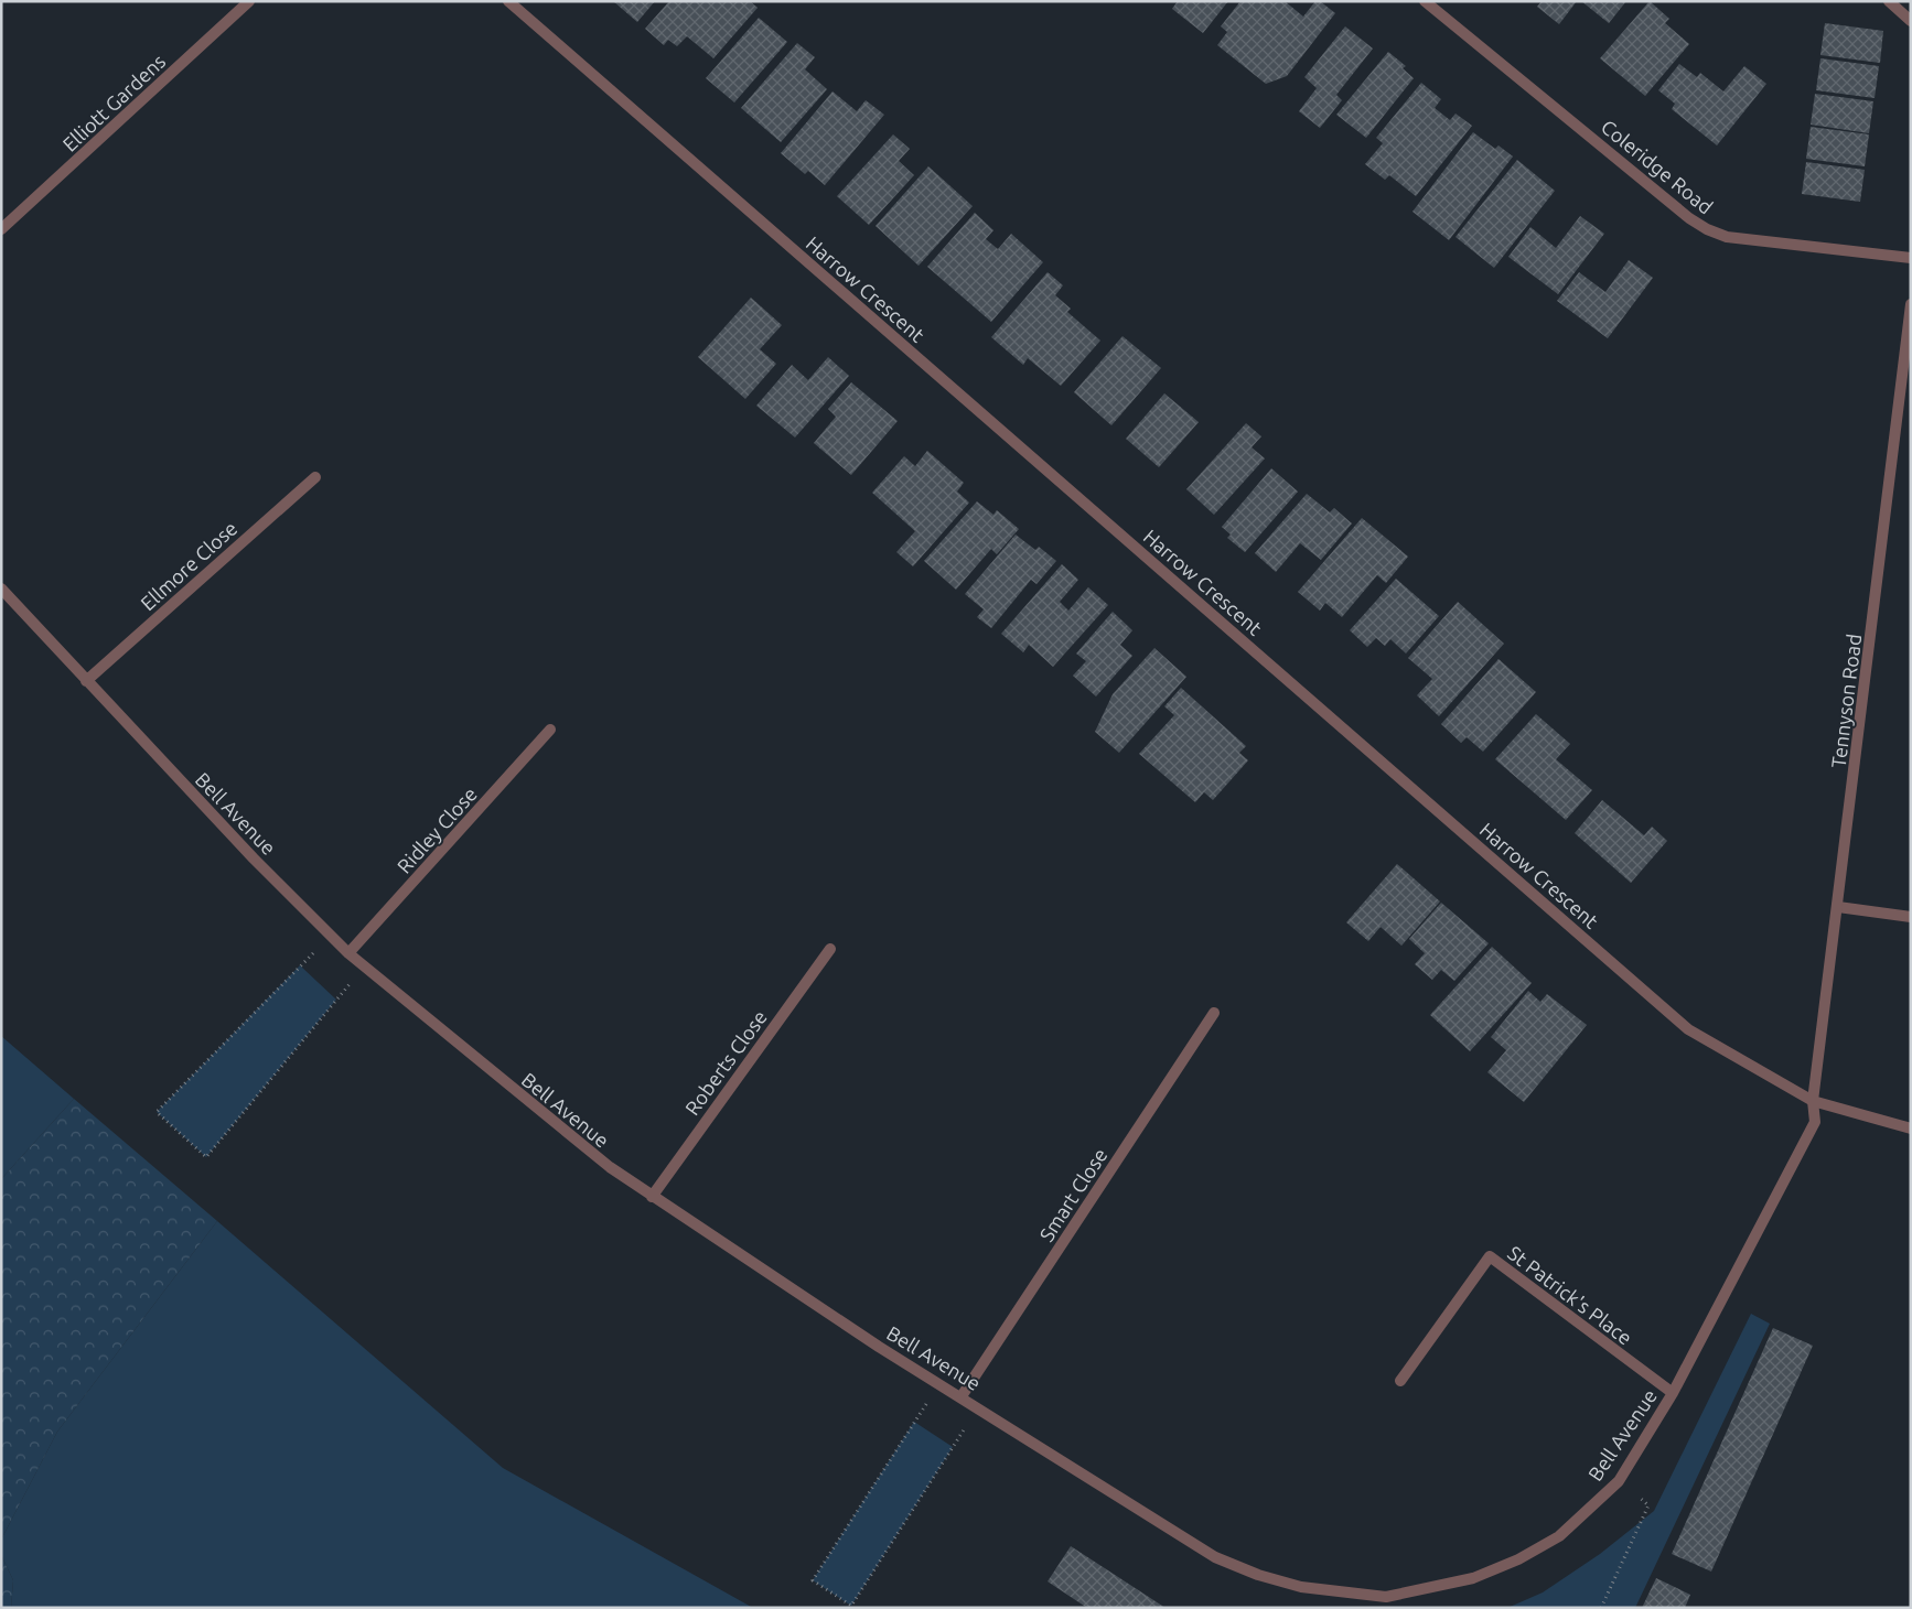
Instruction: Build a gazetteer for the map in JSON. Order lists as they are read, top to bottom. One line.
{"streets":{"street":["Elliott Gardens","Coleridge Road","Harrow Crescent","Ellmore Close","Tennyson Road","Bell Avenue","Ridley Close","Roberts Close","Smart Close","St Patrick's Place"]},"crossings":[["Harrow Crescent","Tennyson Road"],["Harrow Crescent","Bell Avenue"],["Ellmore Close","Bell Avenue"],["Tennyson Road","Bell Avenue"],["Bell Avenue","Ridley Close"],["Bell Avenue","Roberts Close"],["Bell Avenue","Smart Close"],["Bell Avenue","St Patrick's Place"]]}
